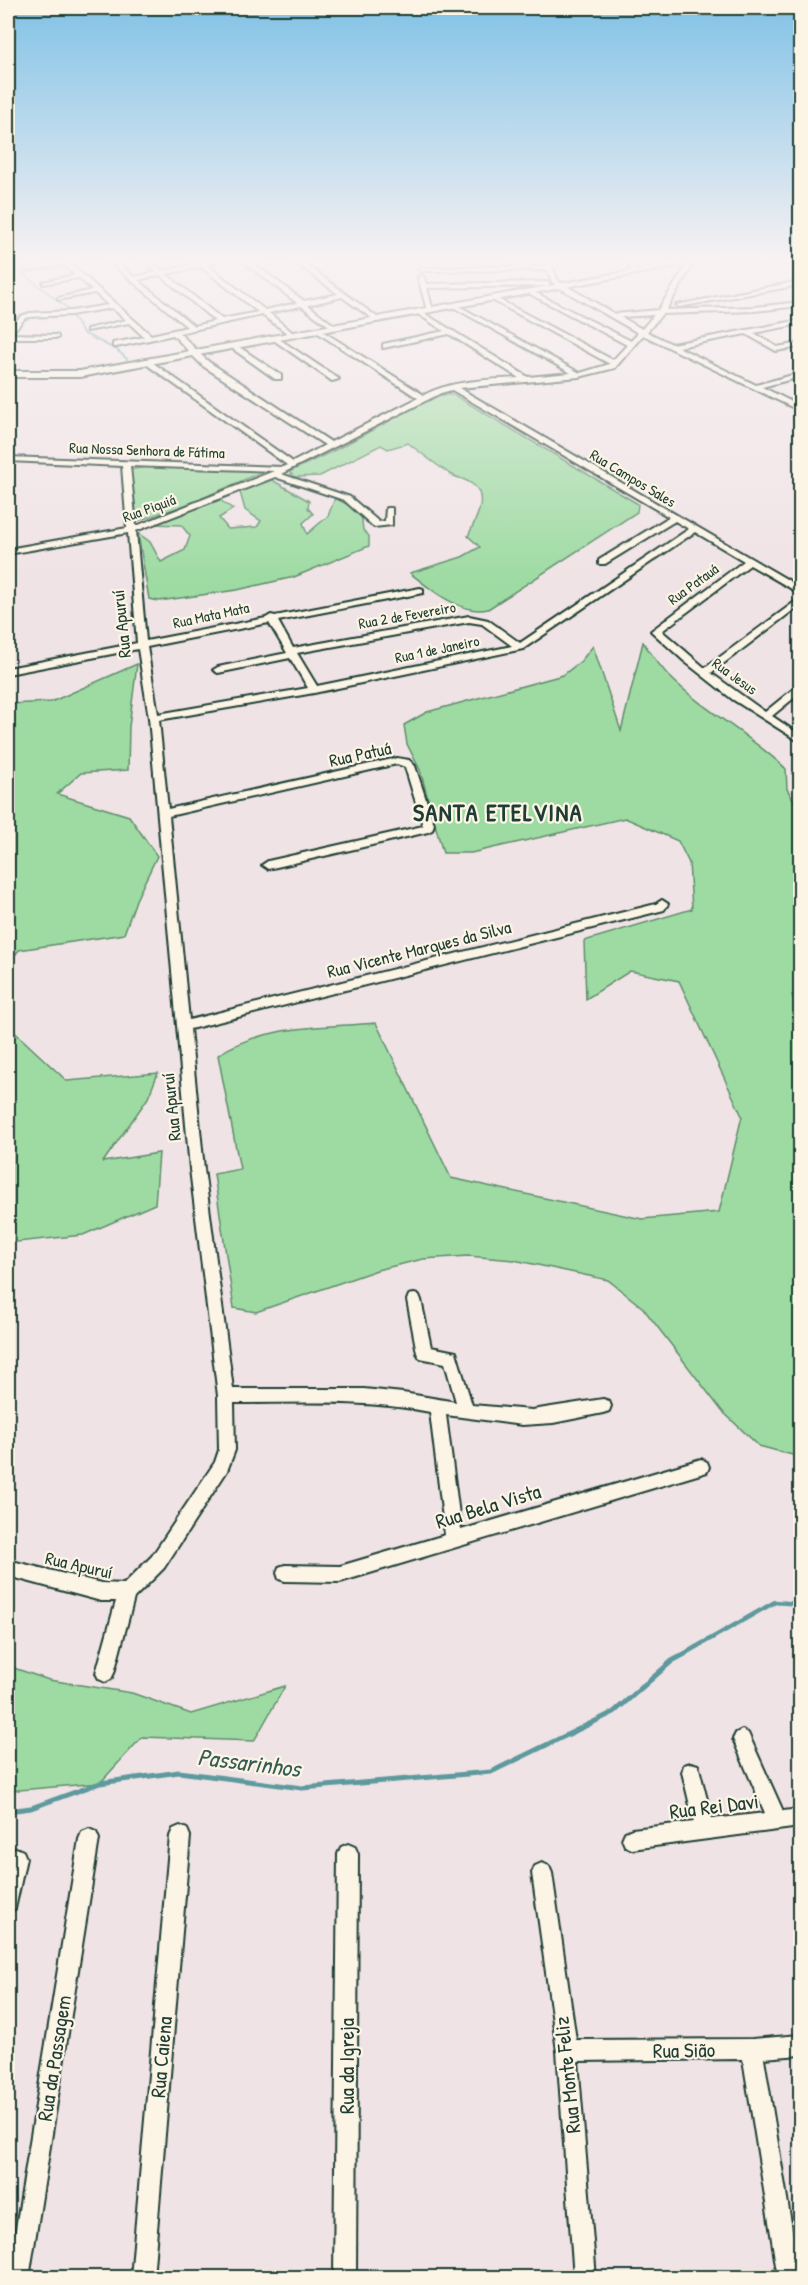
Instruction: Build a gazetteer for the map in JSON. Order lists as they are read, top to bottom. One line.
{"streets":{"street":["Rua Nossa Senhora de Fátima","Rua Campos Sales","Rua Piquiá","Rua Patauá","Rua Mata Mata","Rua 2 de Fevereiro","Rua Apuruí","Rua 1 de Janeiro","Rua Jesus","Rua Patuá","Rua Vicente Marques da Silva","Rua Bela Vista","Rua Rei Davi","Rua Sião","Rua Caiena","Rua da Passagem","Rua da Igreja","Rua Monte Feliz"]},"crossings":[["Rua Nossa Senhora de Fátima","Rua Piquiá"],["Rua Nossa Senhora de Fátima","Rua Apuruí"],["Rua Campos Sales","Rua Piquiá"],["Rua Campos Sales","Rua Patauá"],["Rua Campos Sales","Rua 1 de Janeiro"],["Rua Piquiá","Rua Apuruí"],["Rua Patauá","Rua Jesus"],["Rua Mata Mata","Rua Apuruí"],["Rua 2 de Fevereiro","Rua 1 de Janeiro"],["Rua Apuruí","Rua 1 de Janeiro"],["Rua Apuruí","Rua Patuá"],["Rua Apuruí","Rua Vicente Marques da Silva"],["Rua Sião","Rua Monte Feliz"]],"districts":["SANTA ETELVINA"],"water":["Passarinhos"]}
